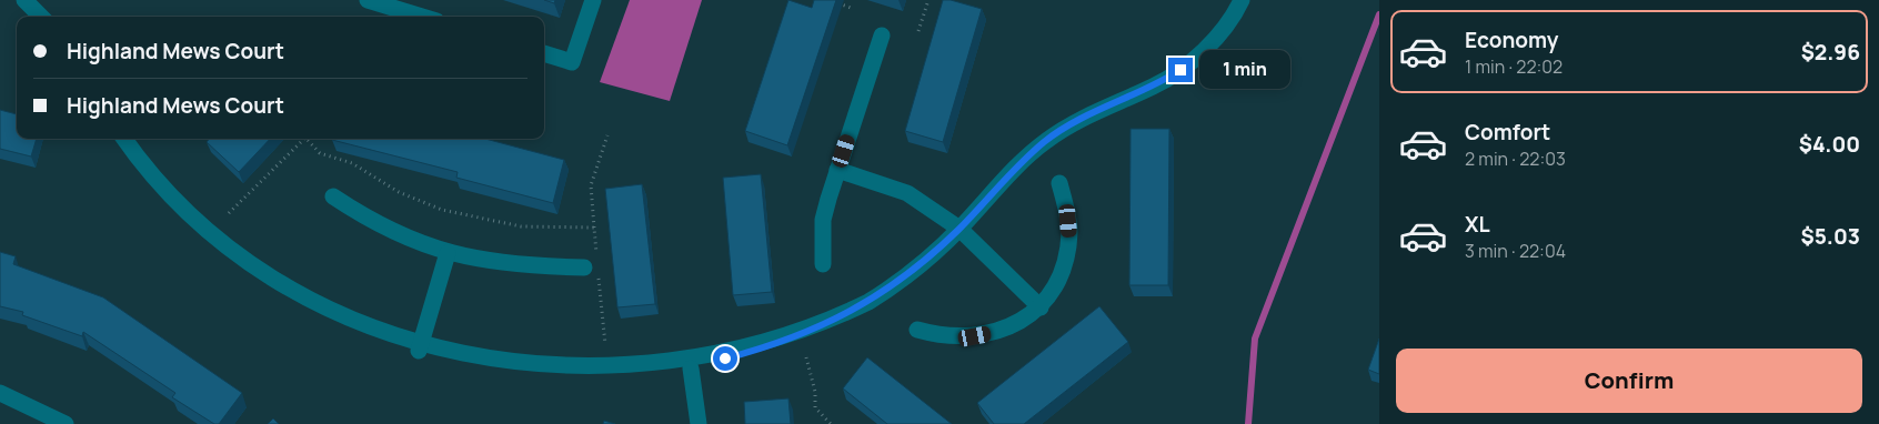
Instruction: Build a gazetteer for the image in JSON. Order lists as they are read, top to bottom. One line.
{"page":{"list":[{"name":"Economy","note":"1 min · 22:02","value":"$2.96"},{"name":"Comfort","note":"2 min · 22:03","value":"$4.00"},{"name":"XL","note":"3 min · 22:04","value":"$5.03"}],"banner":["Highland Mews Court","Highland Mews Court"],"bubble":"1 min","buttons":"Confirm"}}
